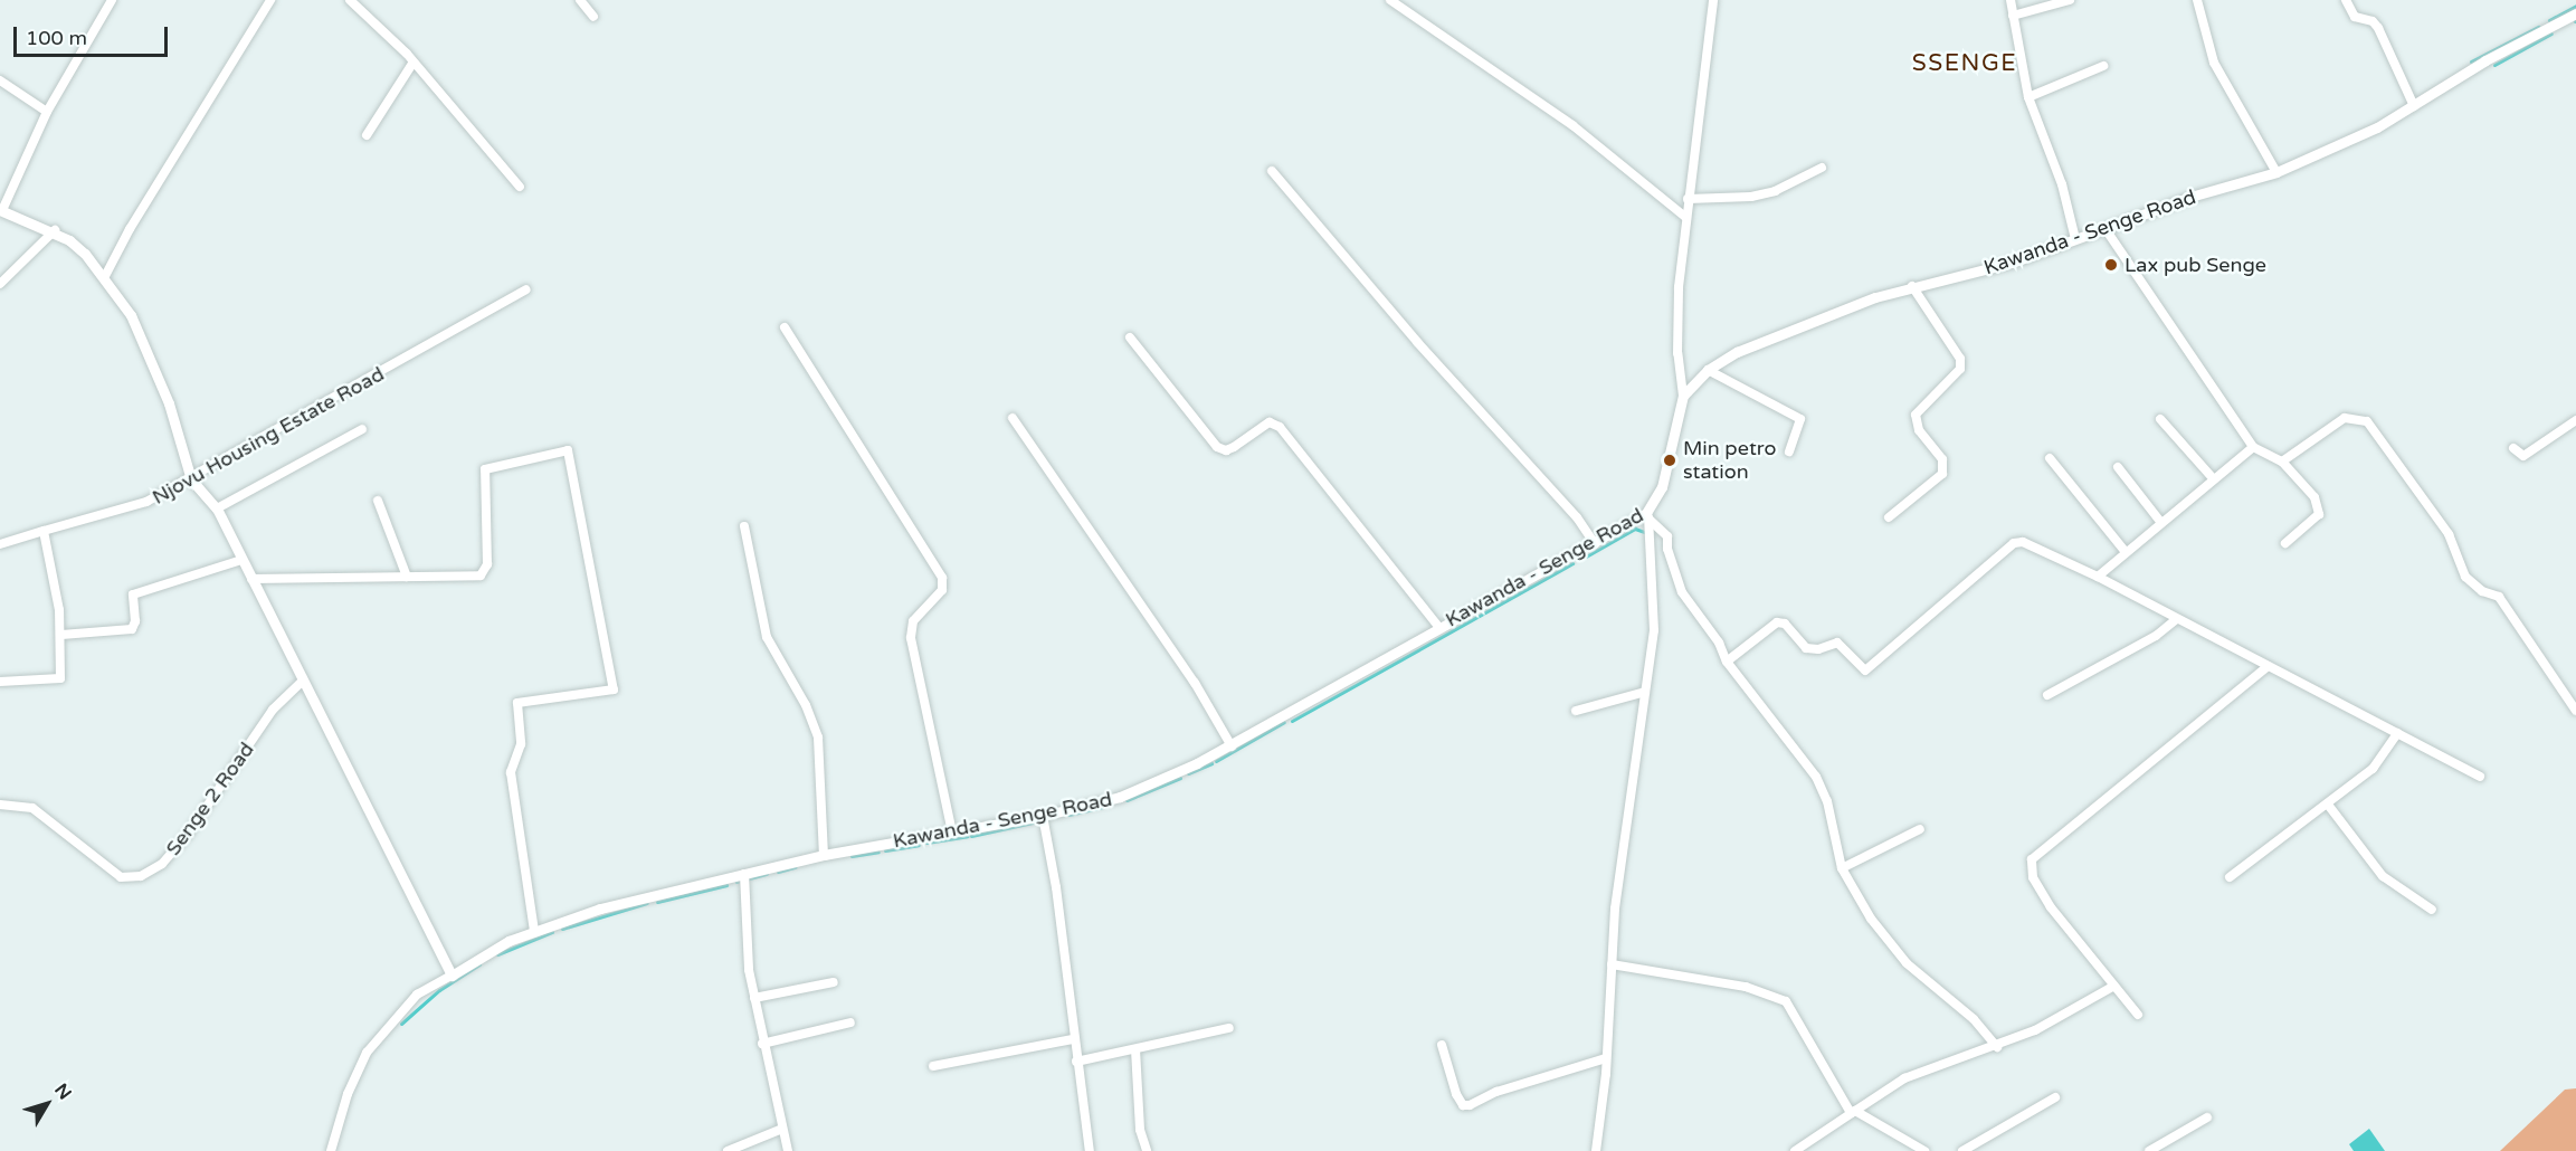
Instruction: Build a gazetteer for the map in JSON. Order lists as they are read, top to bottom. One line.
{"streets":{"street":["Kawanda - Senge Road","Njovu Housing Estate Road","Senge 2 Road"]},"districts":["SSENGE"],"places":["Lax pub Senge","Min petro station"],"scale_bar":"100 m","north":"top right"}
